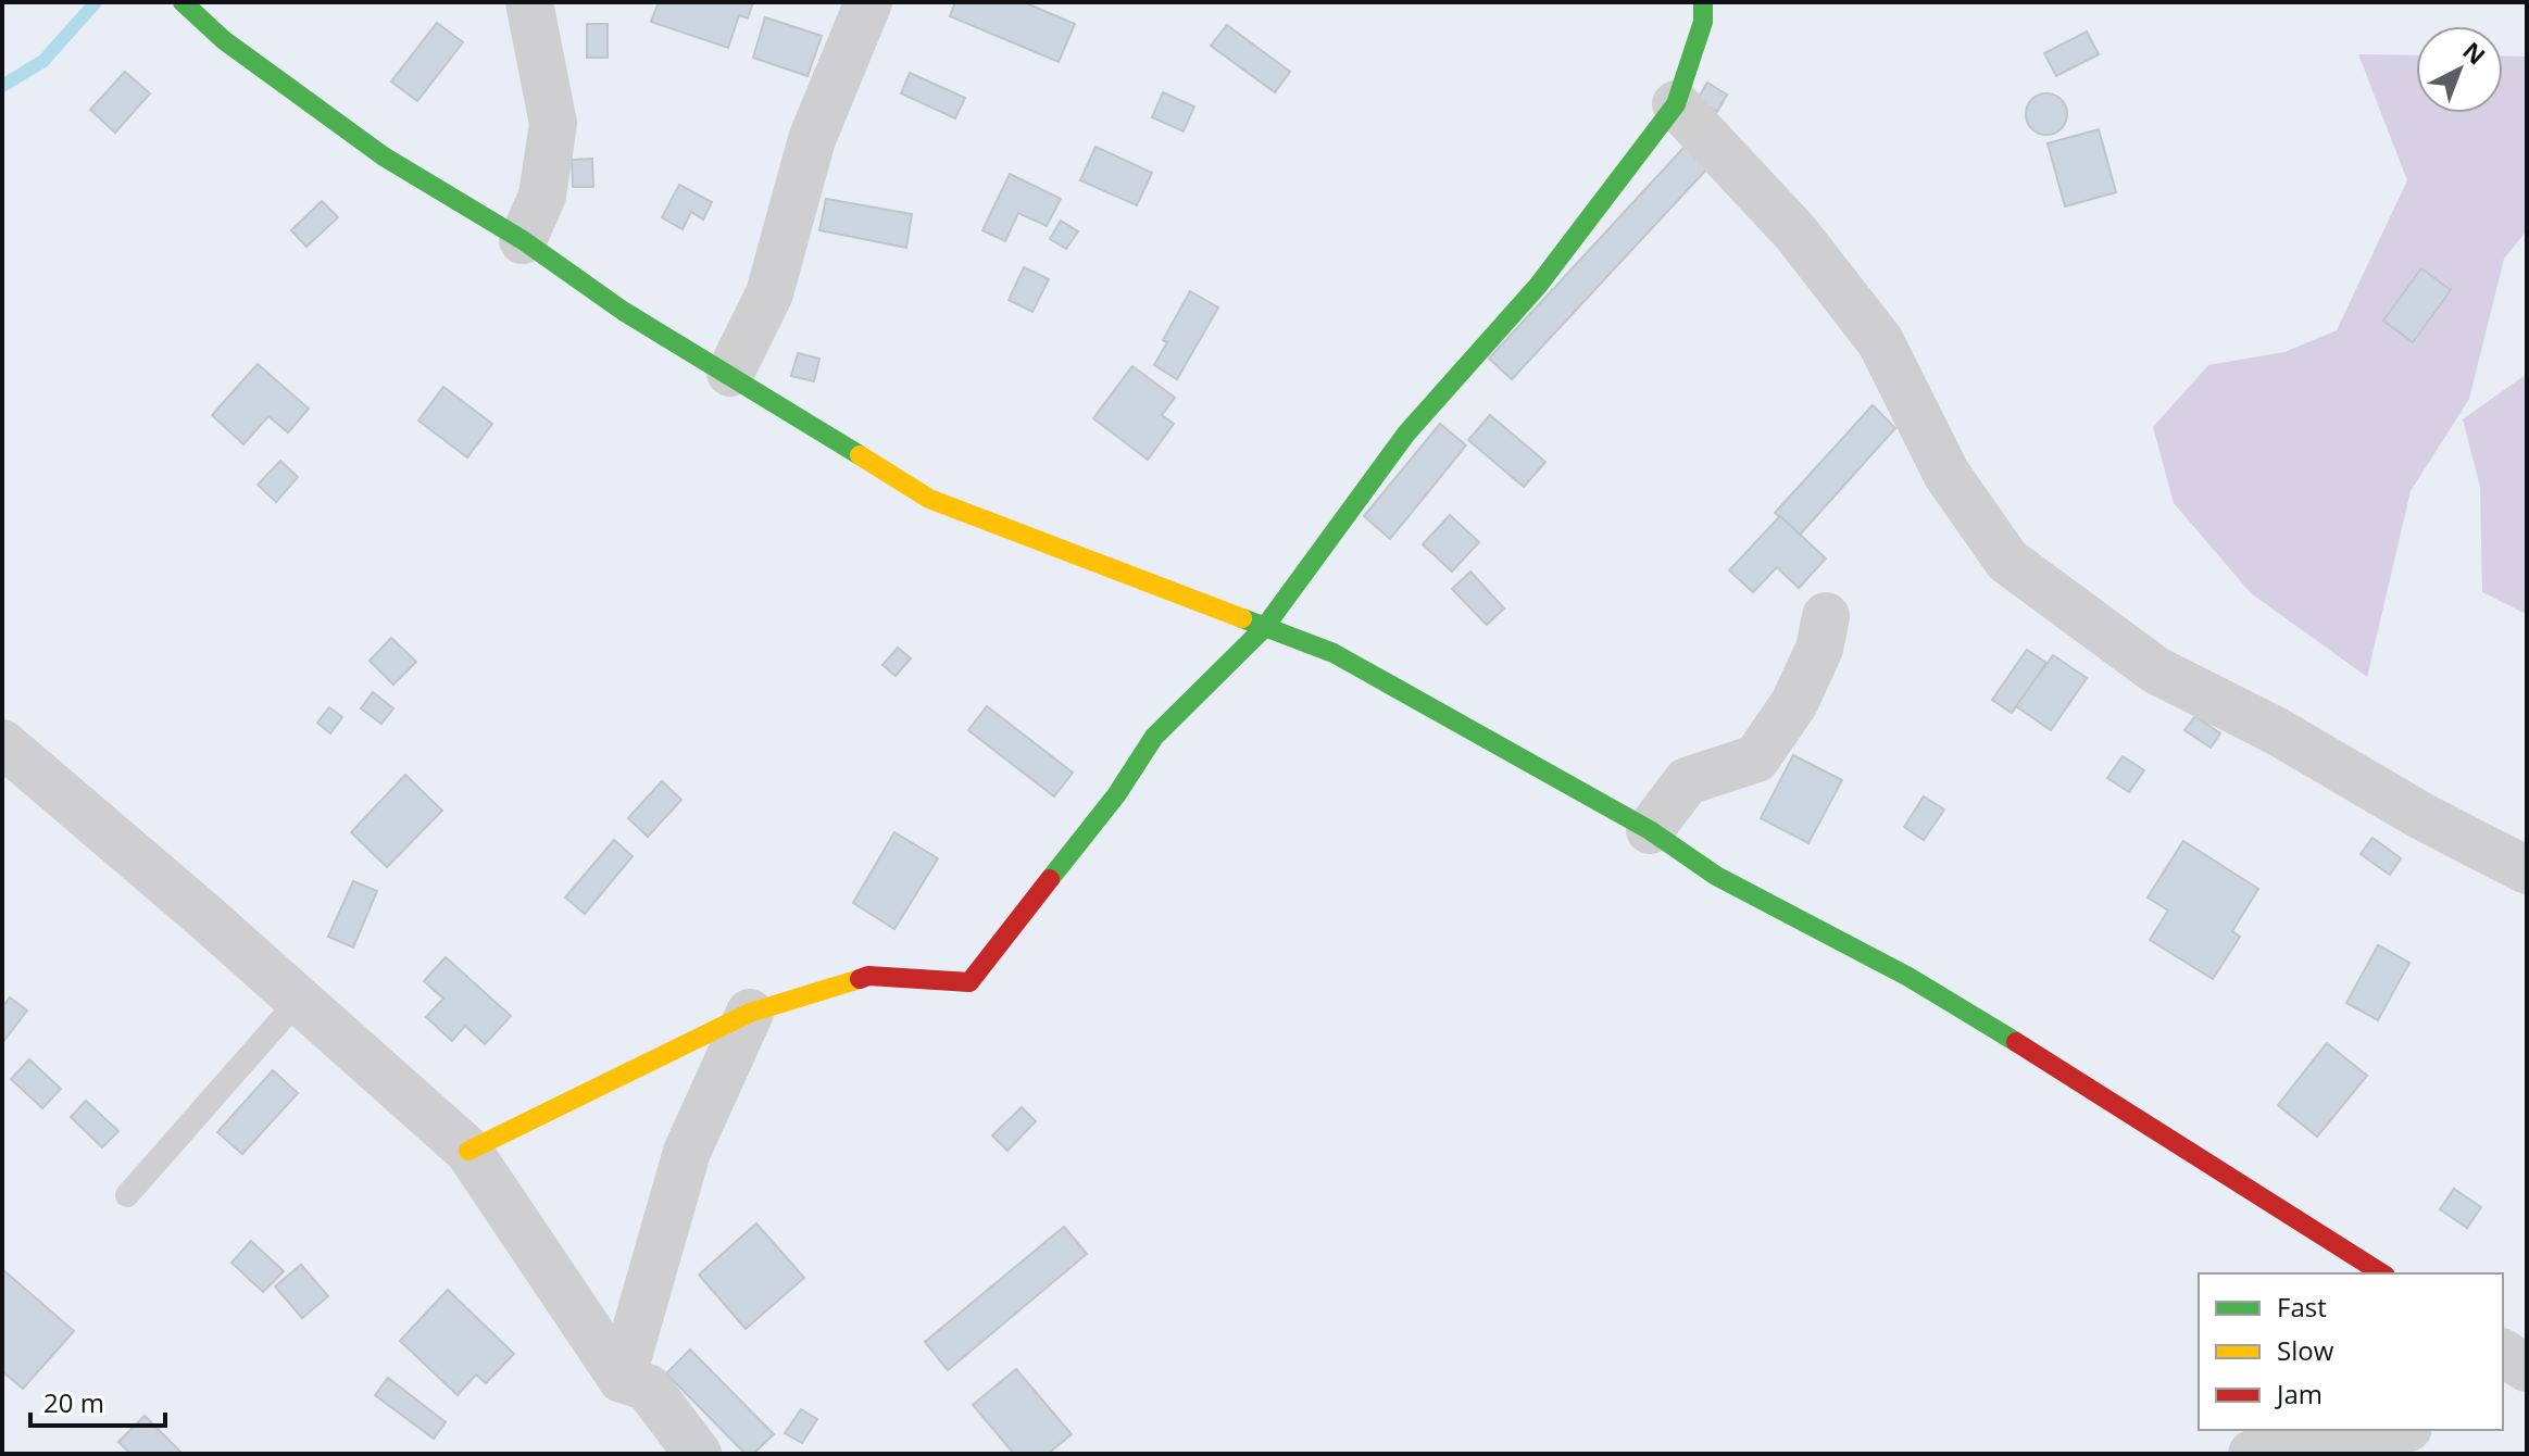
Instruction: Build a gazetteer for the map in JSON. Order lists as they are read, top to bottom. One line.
{"legend":["Fast","Slow","Jam"],"scale_bar":"20 m","north":"top right"}
